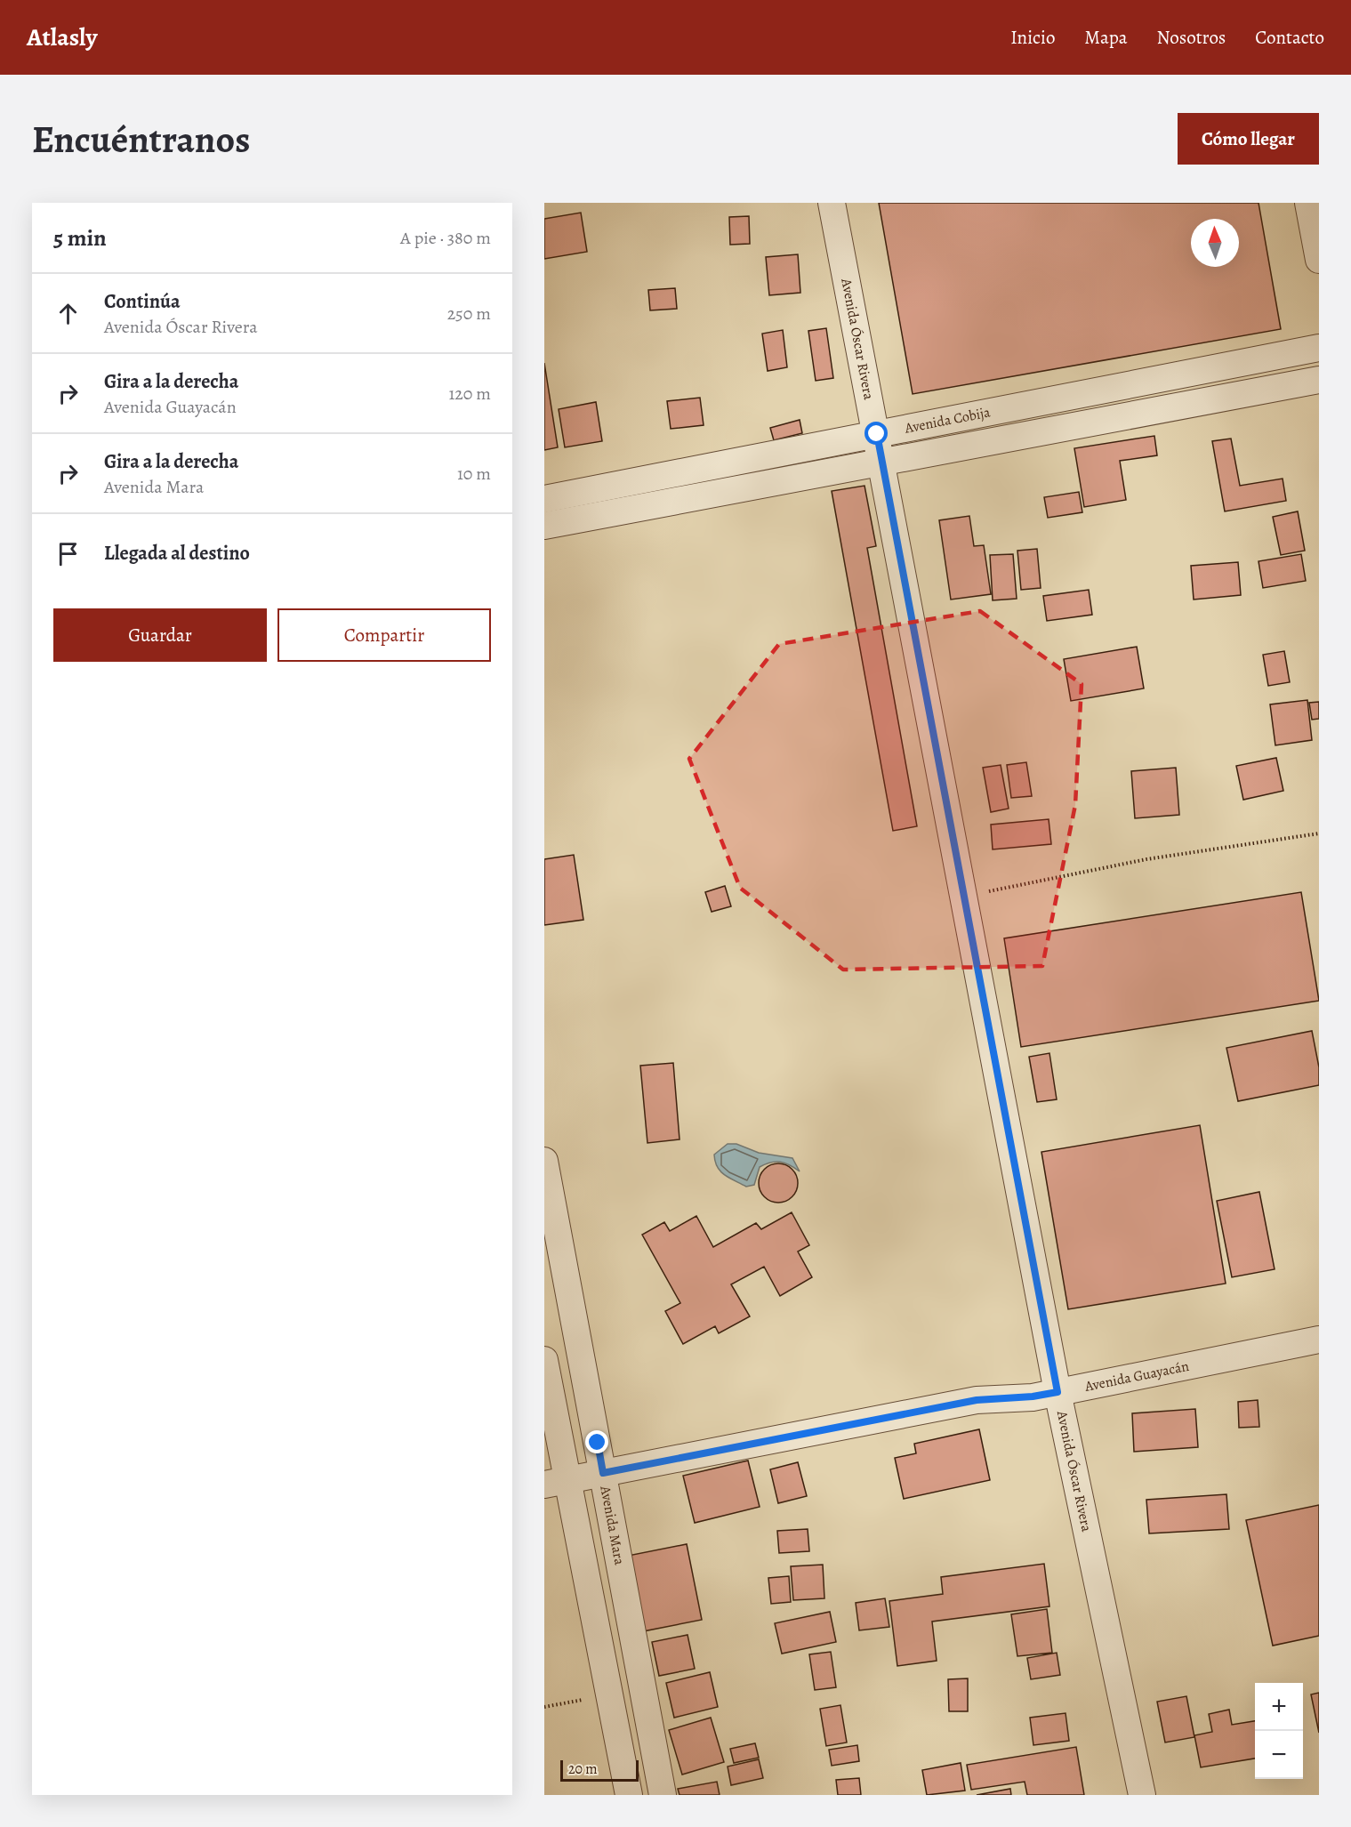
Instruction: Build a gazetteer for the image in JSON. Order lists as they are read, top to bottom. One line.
{"streets":{"street":["Avenida Óscar Rivera","Avenida Cobija","Avenida Guayacán","Avenida Mara"]},"crossings":[["Avenida Óscar Rivera","Avenida Cobija"],["Avenida Óscar Rivera","Avenida Guayacán"],["Avenida Guayacán","Avenida Mara"]],"scale_bar":"20 m","north":"top","page":{"header":"Atlasly","nav":["Inicio","Mapa","Nosotros","Contacto"],"buttons":["Cómo llegar",["Guardar","Compartir"]],"title":"Encuéntranos","heading":["5 min","A pie · 380 m"],"list":[["Continúa","Avenida Óscar Rivera","250 m"],["Gira a la derecha","Avenida Guayacán","120 m"],["Gira a la derecha","Avenida Mara","10 m"],"Llegada al destino"],"map_buttons":["+","−"],"scale":"20 m"}}
